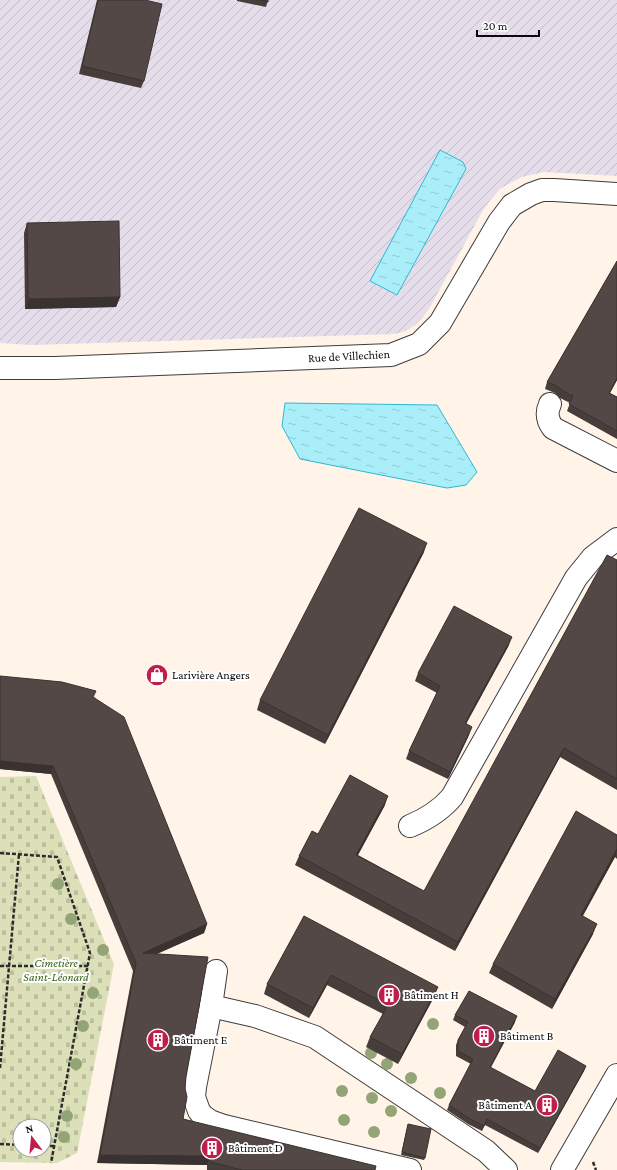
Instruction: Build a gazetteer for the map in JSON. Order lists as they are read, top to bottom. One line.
{"streets":{"street":["Rue de Villechien"]},"parks":["Cimetière Saint-Léonard"],"places":{"shop":["Larivière Angers"],"building":["Bâtiment H","Bâtiment B","Bâtiment E","Bâtiment A","Bâtiment D"]},"scale_bar":"20 m","north":"top"}
